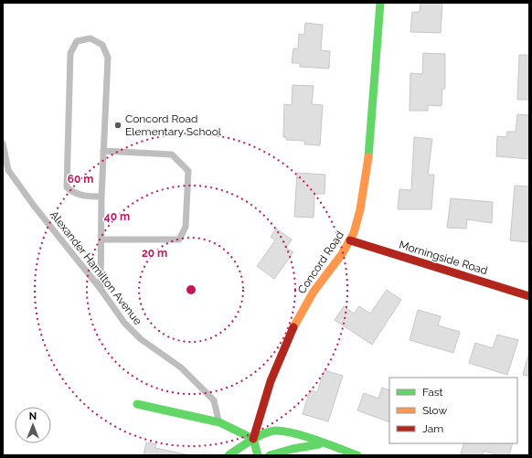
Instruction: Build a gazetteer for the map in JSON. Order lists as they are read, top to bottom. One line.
{"streets":{"street":["Morningside Road","Concord Road"],"lane":["Alexander Hamilton Avenue"]},"crossings":[["Morningside Road","Concord Road"]],"places":["Concord Road Elementary School"],"legend":["Fast","Slow","Jam"],"north":"top","rings":["60 m","40 m","20 m"]}
